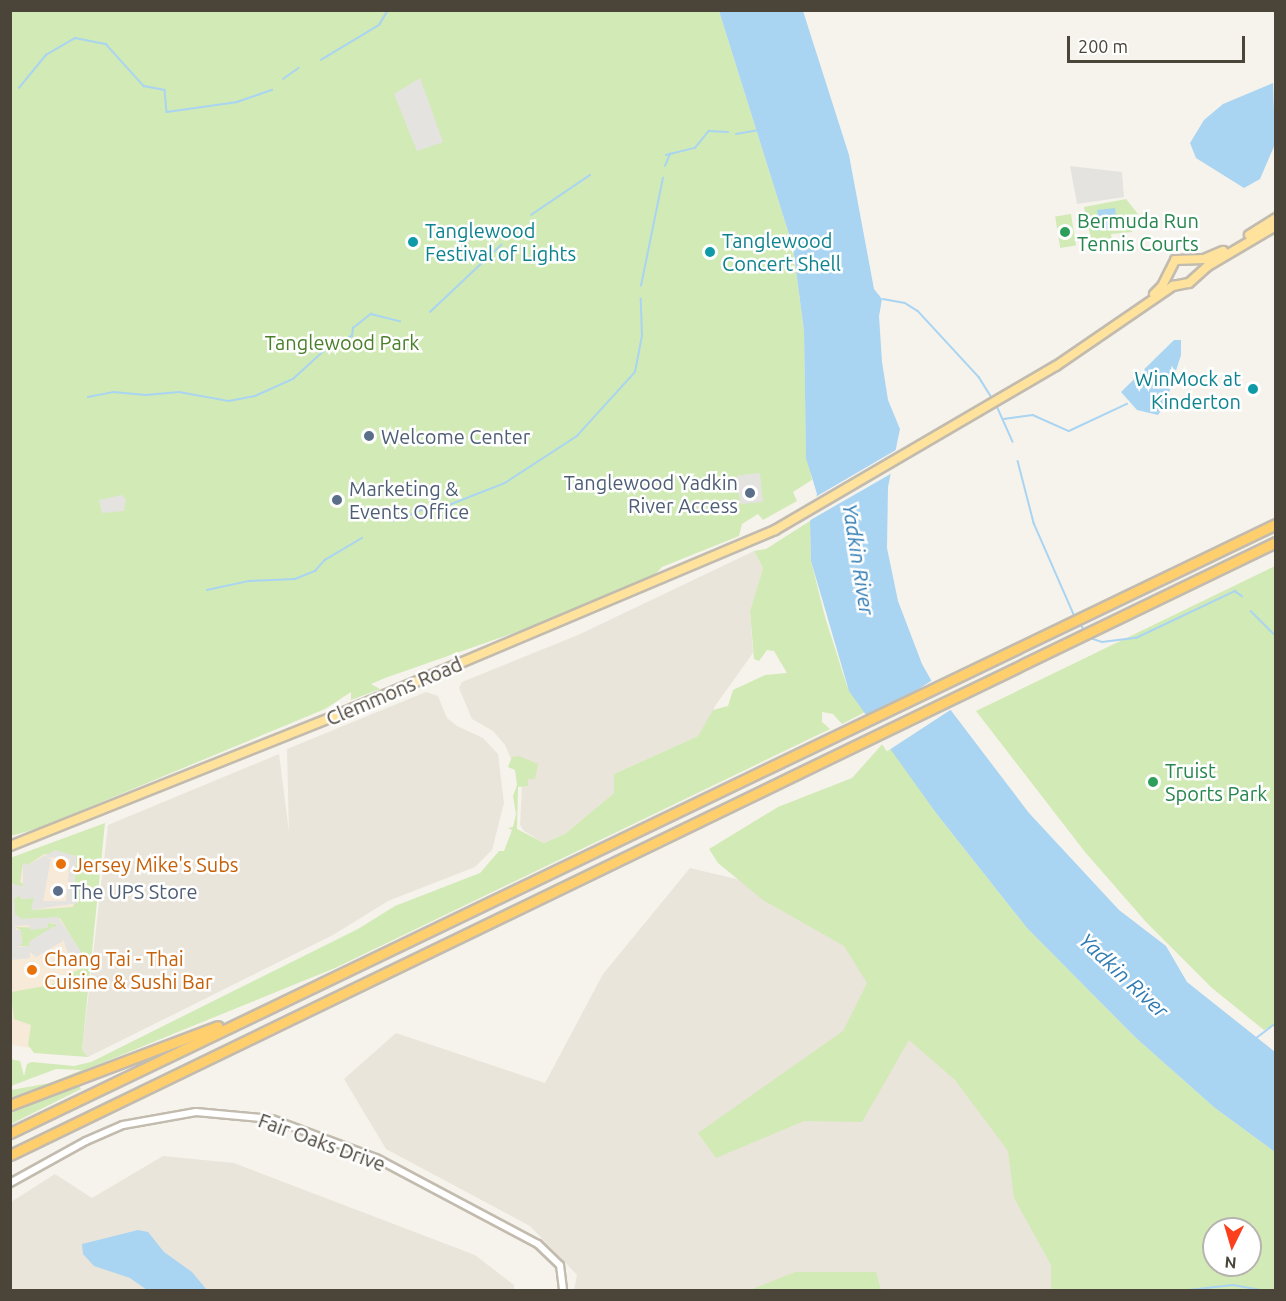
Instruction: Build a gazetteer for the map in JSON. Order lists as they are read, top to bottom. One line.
{"streets":{"main road":["Clemmons Road"],"street":["Fair Oaks Drive"]},"water":["Yadkin River"],"parks":["Tanglewood Park"],"places":["Bermuda Run Tennis Courts","Tanglewood Festival of Lights","Tanglewood Concert Shell","WinMock at Kinderton","Welcome Center","Tanglewood Yadkin River Access","Marketing & Events Office","Truist Sports Park","Jersey Mike's Subs","The UPS Store","Chang Tai - Thai Cuisine & Sushi Bar"],"scale_bar":"200 m","north":"bottom"}
